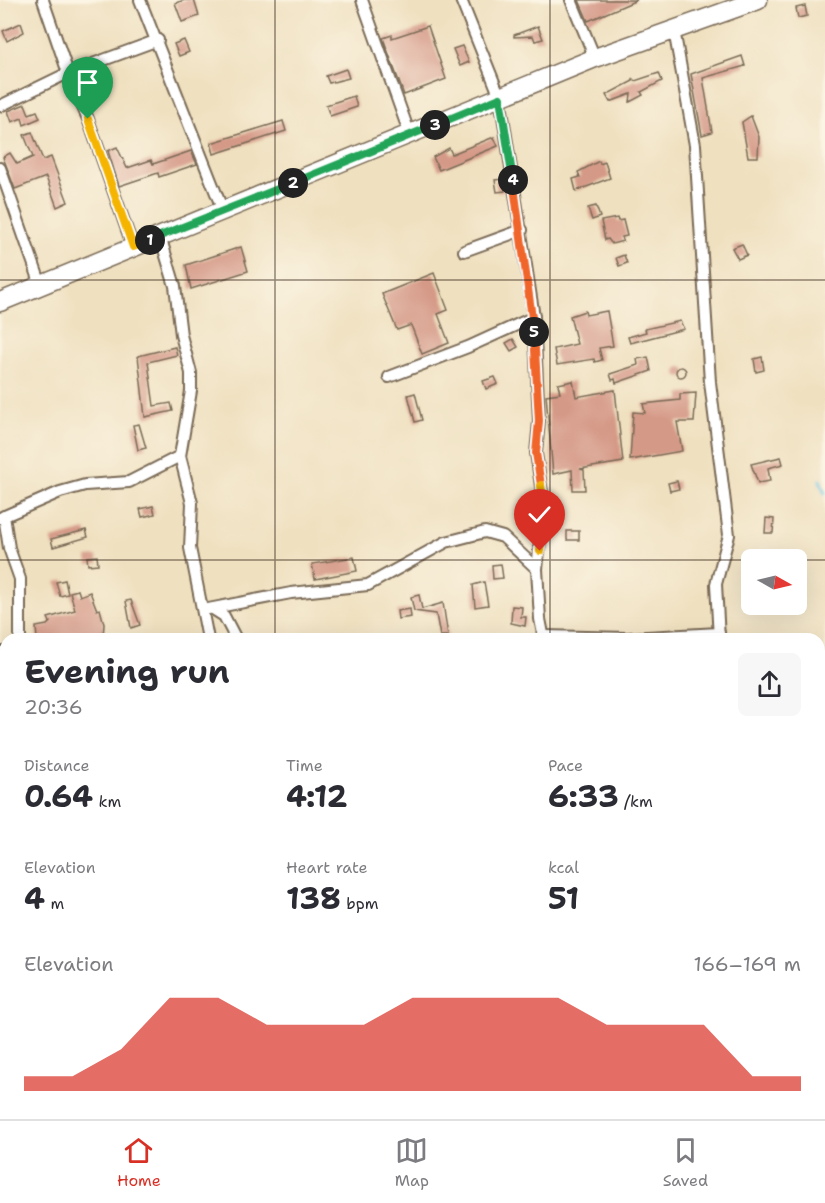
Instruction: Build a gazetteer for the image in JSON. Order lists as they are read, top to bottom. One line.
{"north":"right","page":{"pins":["3","4","2","1","5"],"heading":["Evening run","20:36"],"stats":[["Distance","0.64 km"],["Time","4:12"],["Pace","6:33 /km"],["Elevation","4 m"],["Heart rate","138 bpm"],["kcal","51"]],"chart":["Elevation","166–169 m"],"tabs":["Home","Map","Saved"]}}
